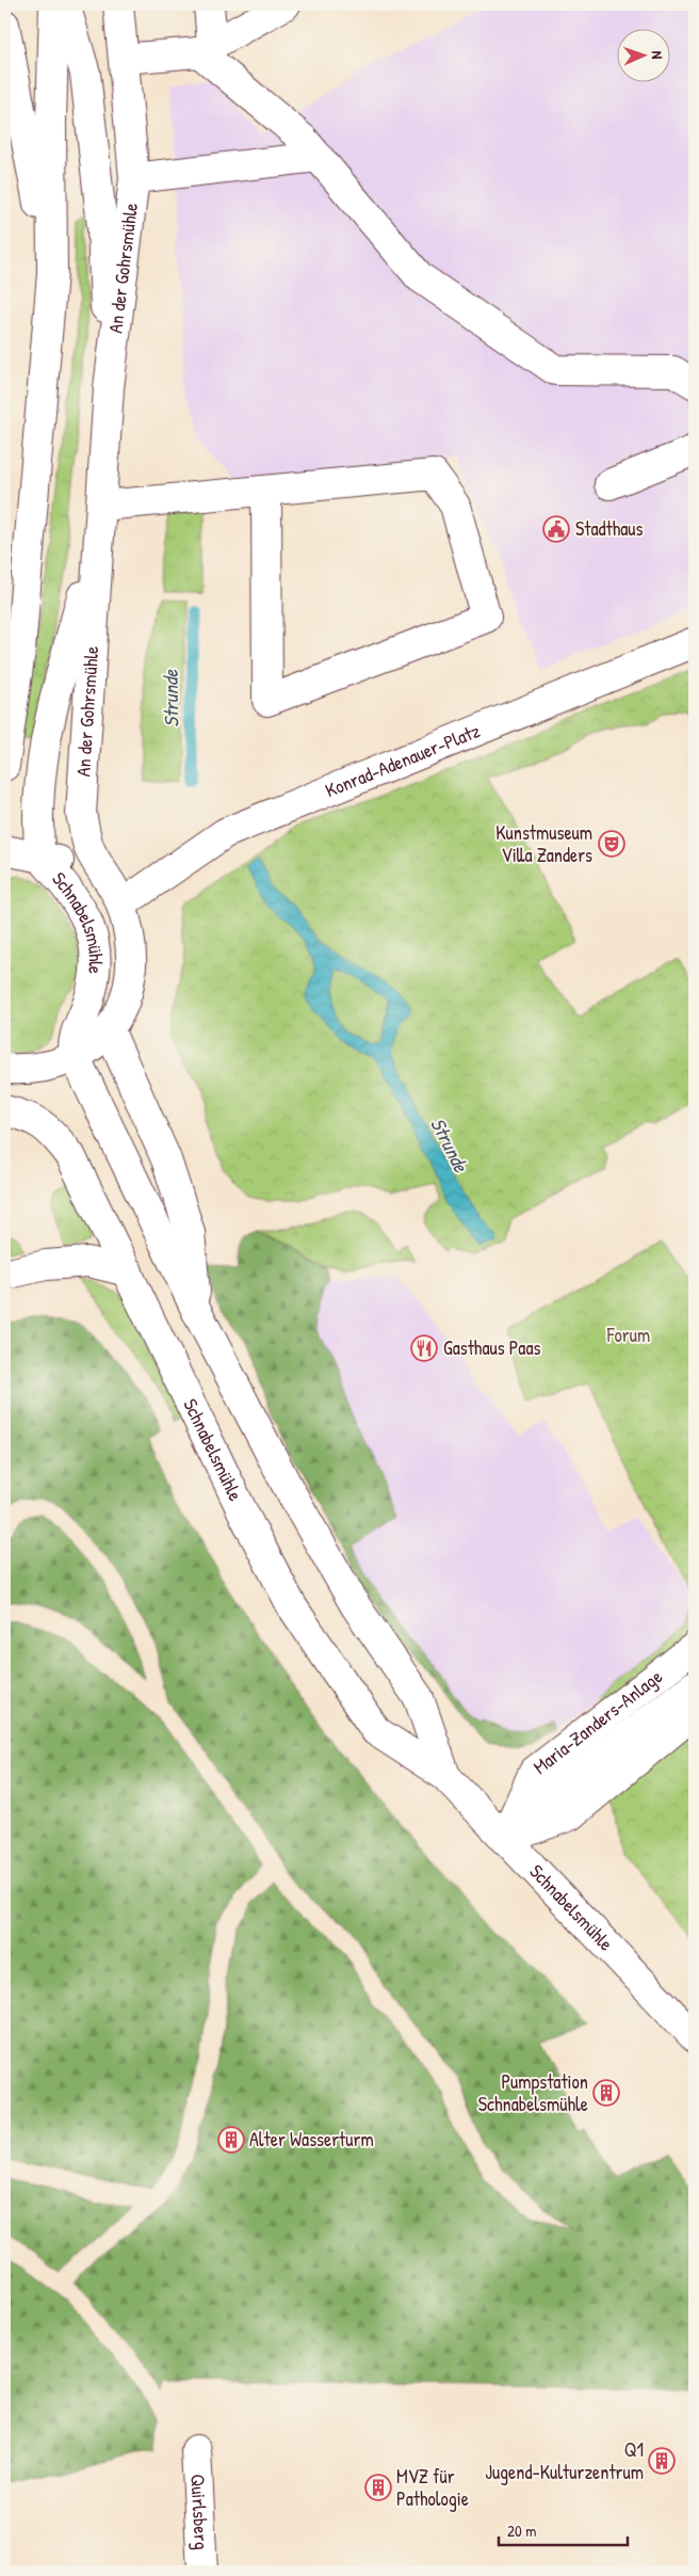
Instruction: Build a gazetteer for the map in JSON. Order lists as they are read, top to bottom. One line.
{"streets":{"main road":["An der Gohrsmühle","Konrad-Adenauer-Platz","Schnabelsmühle","Maria-Zanders-Anlage","Quirlsberg"]},"crossings":[["An der Gohrsmühle","Konrad-Adenauer-Platz"],["An der Gohrsmühle","Schnabelsmühle"],["Konrad-Adenauer-Platz","Schnabelsmühle"],["Schnabelsmühle","Maria-Zanders-Anlage"]],"water":["Strunde"],"parks":["Forum"],"places":{"public building":["Stadthaus"],"theatre":["Kunstmuseum Villa Zanders"],"restaurant":["Gasthaus Paas"],"building":["Pumpstation Schnabelsmühle","Alter Wasserturm","Q1 Jugend-Kulturzentrum","MVZ für Pathologie"]},"scale_bar":"20 m","north":"right"}
